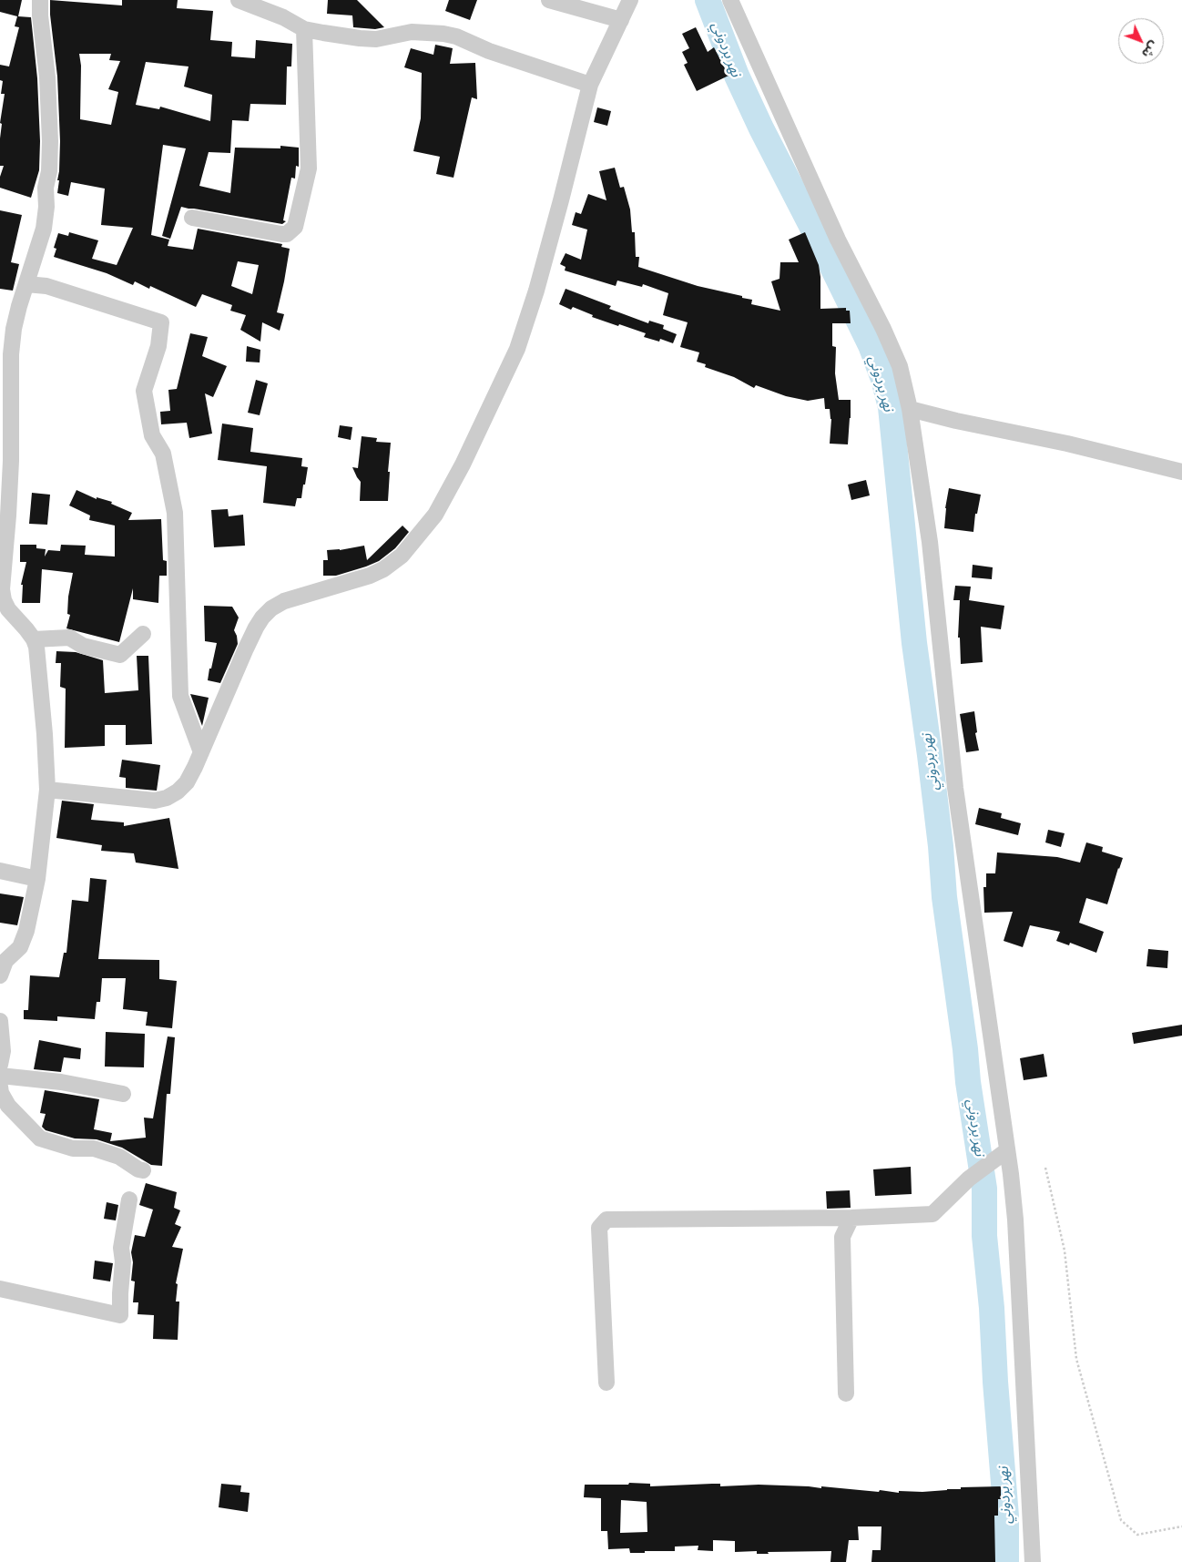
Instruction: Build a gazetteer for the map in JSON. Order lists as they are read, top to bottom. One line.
{"water":["نهر بردوني"],"north":"bottom right"}
